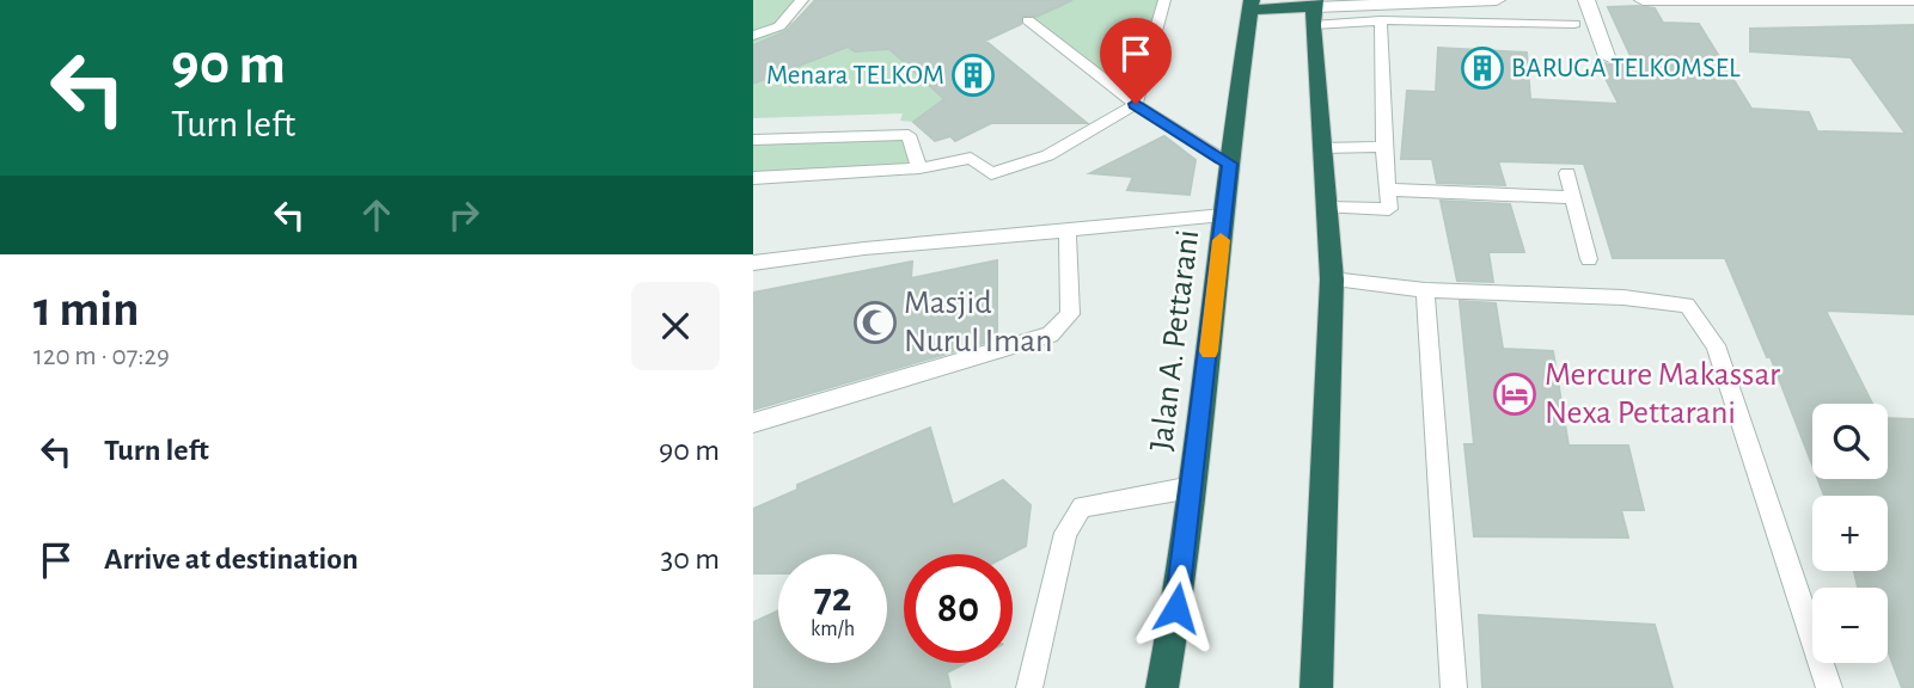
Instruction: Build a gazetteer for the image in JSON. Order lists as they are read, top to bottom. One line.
{"streets":{"highway":["Jalan A. Pettarani"]},"places":{"building":["BARUGA TELKOMSEL","Menara TELKOM"],"mosque":["Masjid Nurul Iman"],"hotel":["Mercure Makassar Nexa Pettarani"]},"page":{"turn":["90 m","Turn left"],"heading":["1 min","120 m · 07:29"],"list":[{"name":"Turn left","value":"90 m"},{"name":"Arrive at destination","value":"30 m"}],"map_buttons":["+","−"],"speed":"72 km/h","limit":"80"}}
